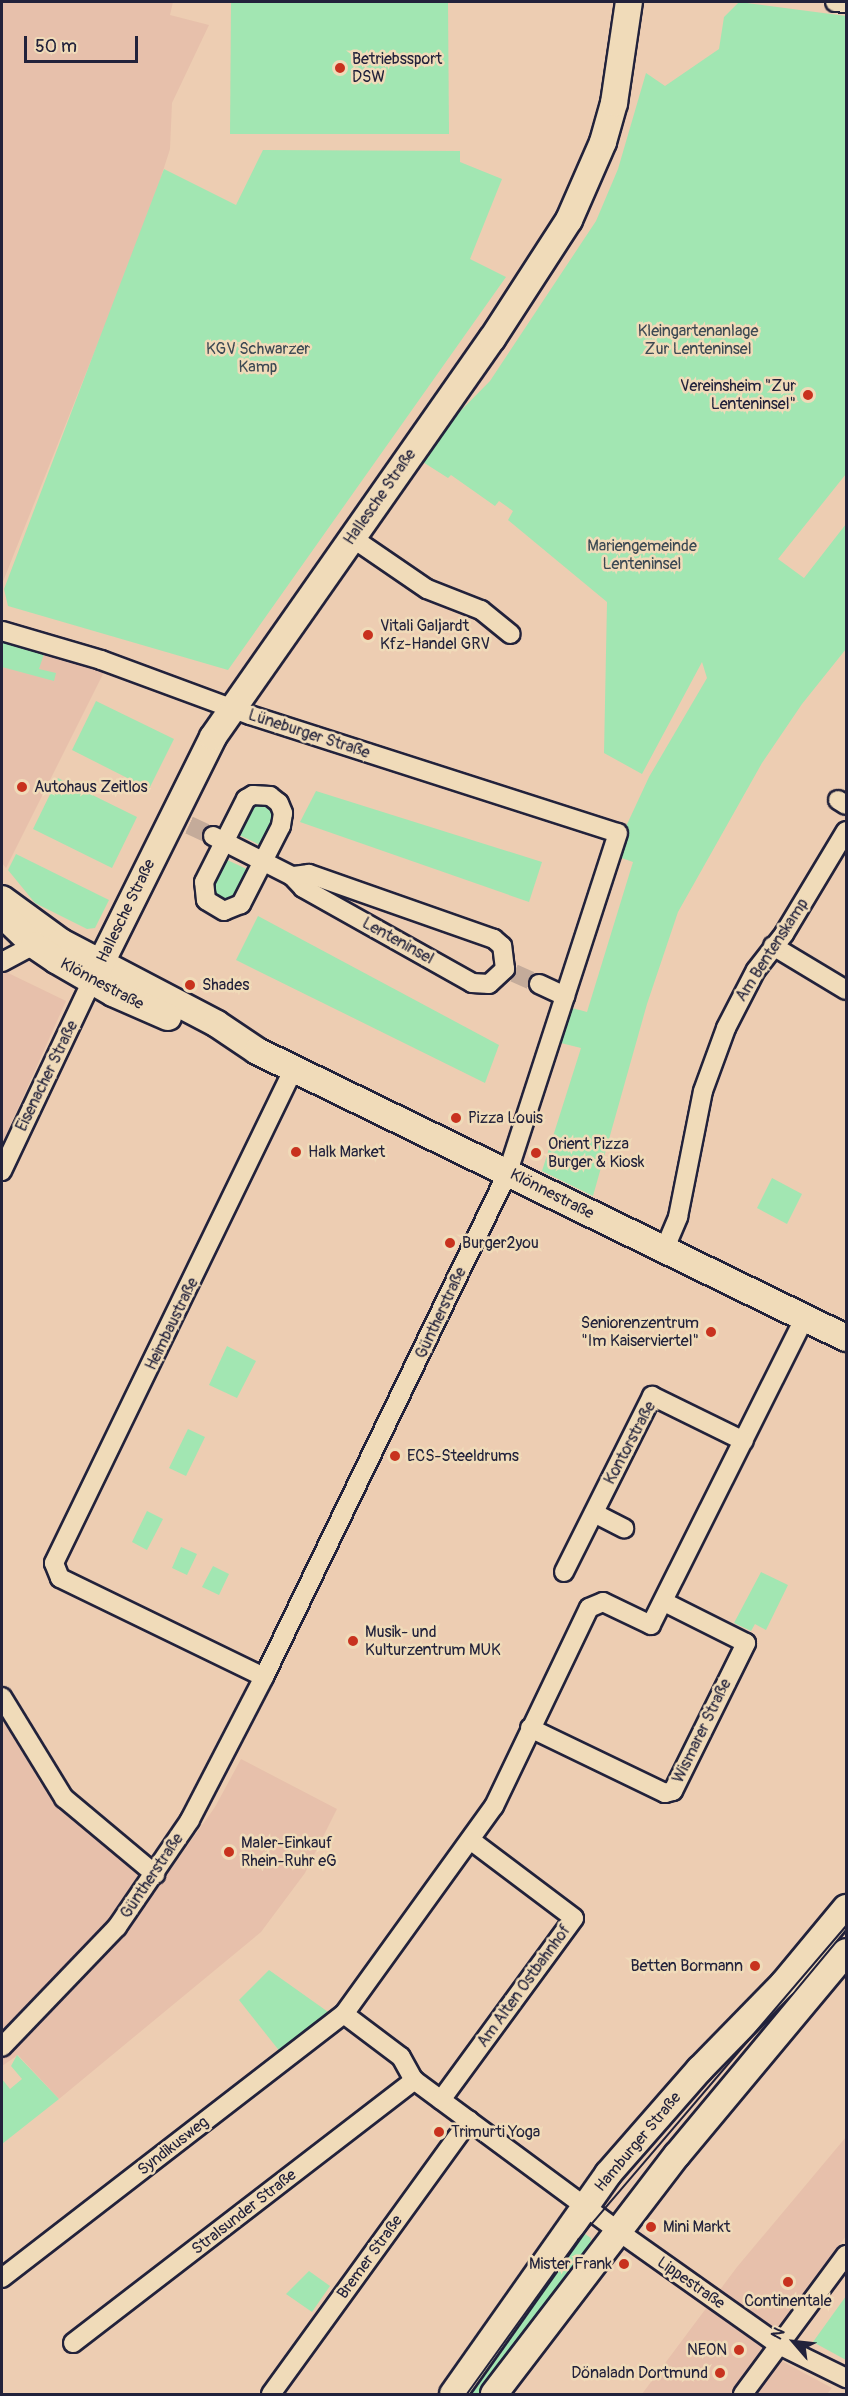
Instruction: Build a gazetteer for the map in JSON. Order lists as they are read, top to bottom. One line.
{"streets":{"main road":["Hallesche Straße","Klönnestraße","Hamburger Straße"],"street":["Lüneburger Straße","Lenteninsel","Am Bentenskamp","Eisenacher Straße","Güntherstraße","Heimbaustraße","Kontorstraße","Wismarer Straße","Am Alten Ostbahnhof","Syndikusweg","Stralsunder Straße","Bremer Straße","Lippestraße"]},"crossings":[["Hallesche Straße","Lüneburger Straße"],["Hallesche Straße","Klönnestraße"],["Hallesche Straße","Eisenacher Straße"],["Lüneburger Straße","Güntherstraße"],["Am Bentenskamp","Klönnestraße"],["Klönnestraße","Eisenacher Straße"],["Klönnestraße","Güntherstraße"],["Klönnestraße","Heimbaustraße"],["Güntherstraße","Heimbaustraße"],["Hamburger Straße","Lippestraße"]],"parks":["Kleingartenanlage Zur Lenteninsel","KGV Schwarzer Kamp","Mariengemeinde Lenteninsel"],"places":["Betriebssport DSW","Vereinsheim \"Zur Lenteninsel\"","Vitali Galjardt Kfz-Handel GRV","Autohaus Zeitlos","Shades","Pizza Louis","Halk Market","Orient Pizza Burger & Kiosk","Burger2you","Seniorenzentrum \"Im Kaiserviertel\"","ECS-Steeldrums","Musik- und Kulturzentrum MUK","Maler-Einkauf Rhein-Ruhr eG","Betten Bormann","Trimurti Yoga","Mini Markt","Mister Frank","Continentale","NEON","Dönaladn Dortmund"],"scale_bar":"50 m","north":"top left"}
